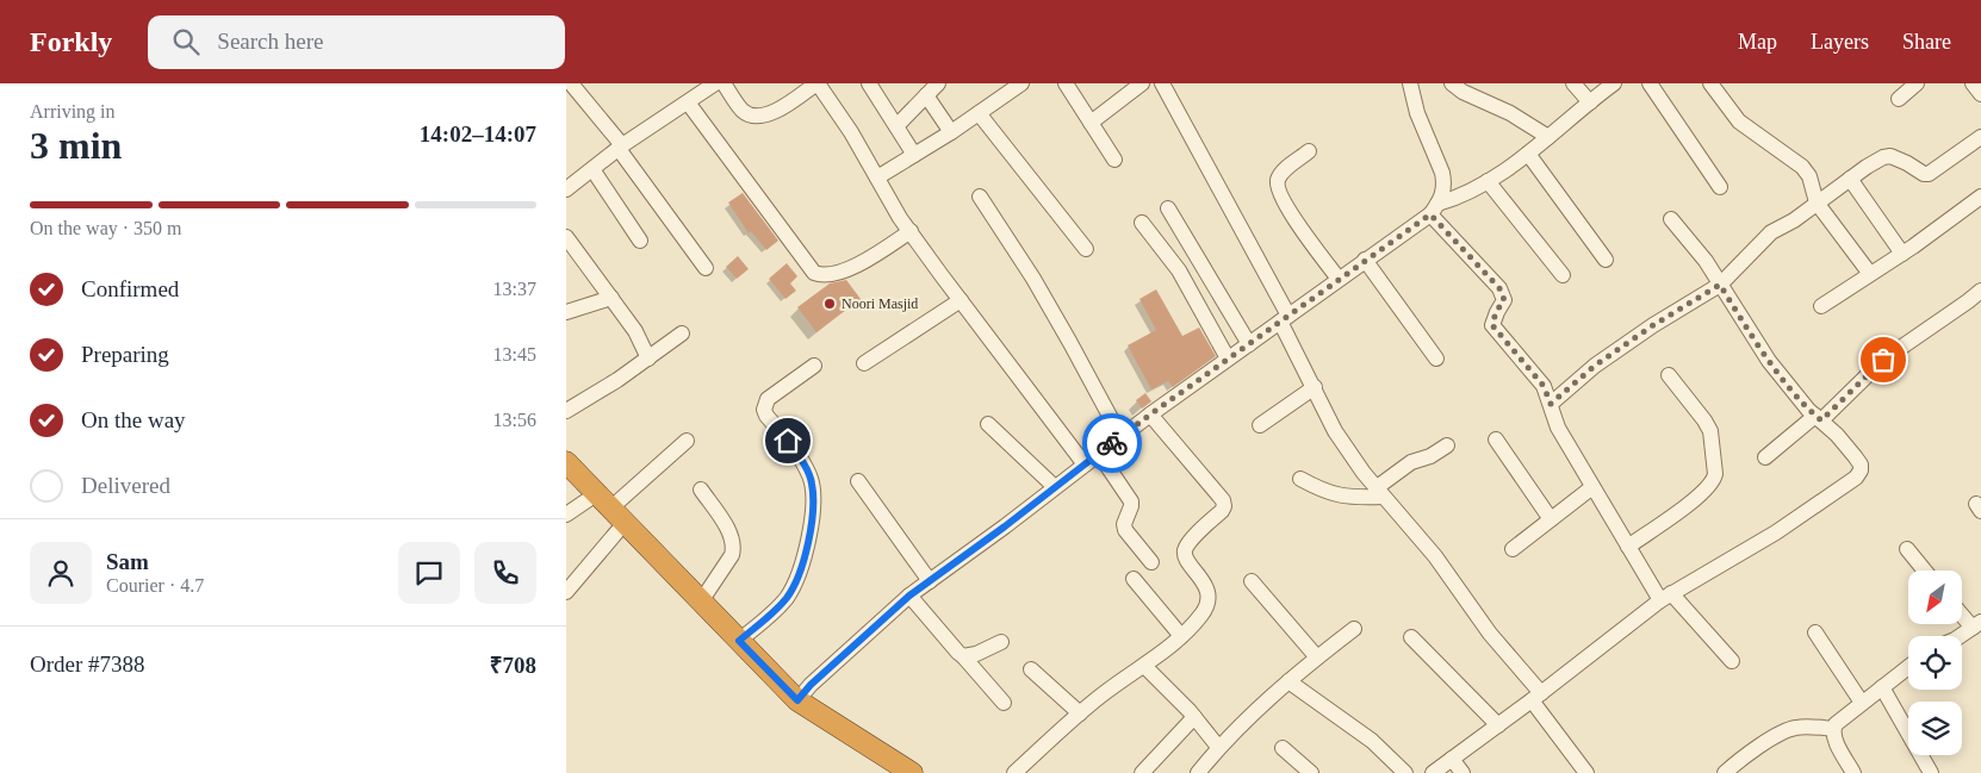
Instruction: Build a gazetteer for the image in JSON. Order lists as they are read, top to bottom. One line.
{"places":["Noori Masjid"],"north":"bottom left","page":{"header":"Forkly","search":"Search here","nav":["Map","Layers","Share"],"heading":["3 min","Arriving in","14:02–14:07"],"panel":["Sam","Courier · 4.7","Order #7388","₹708"],"bar":"On the way · 350 m","list":[["Confirmed","13:37"],["Preparing","13:45"],["On the way","13:56"],"Delivered"]}}
